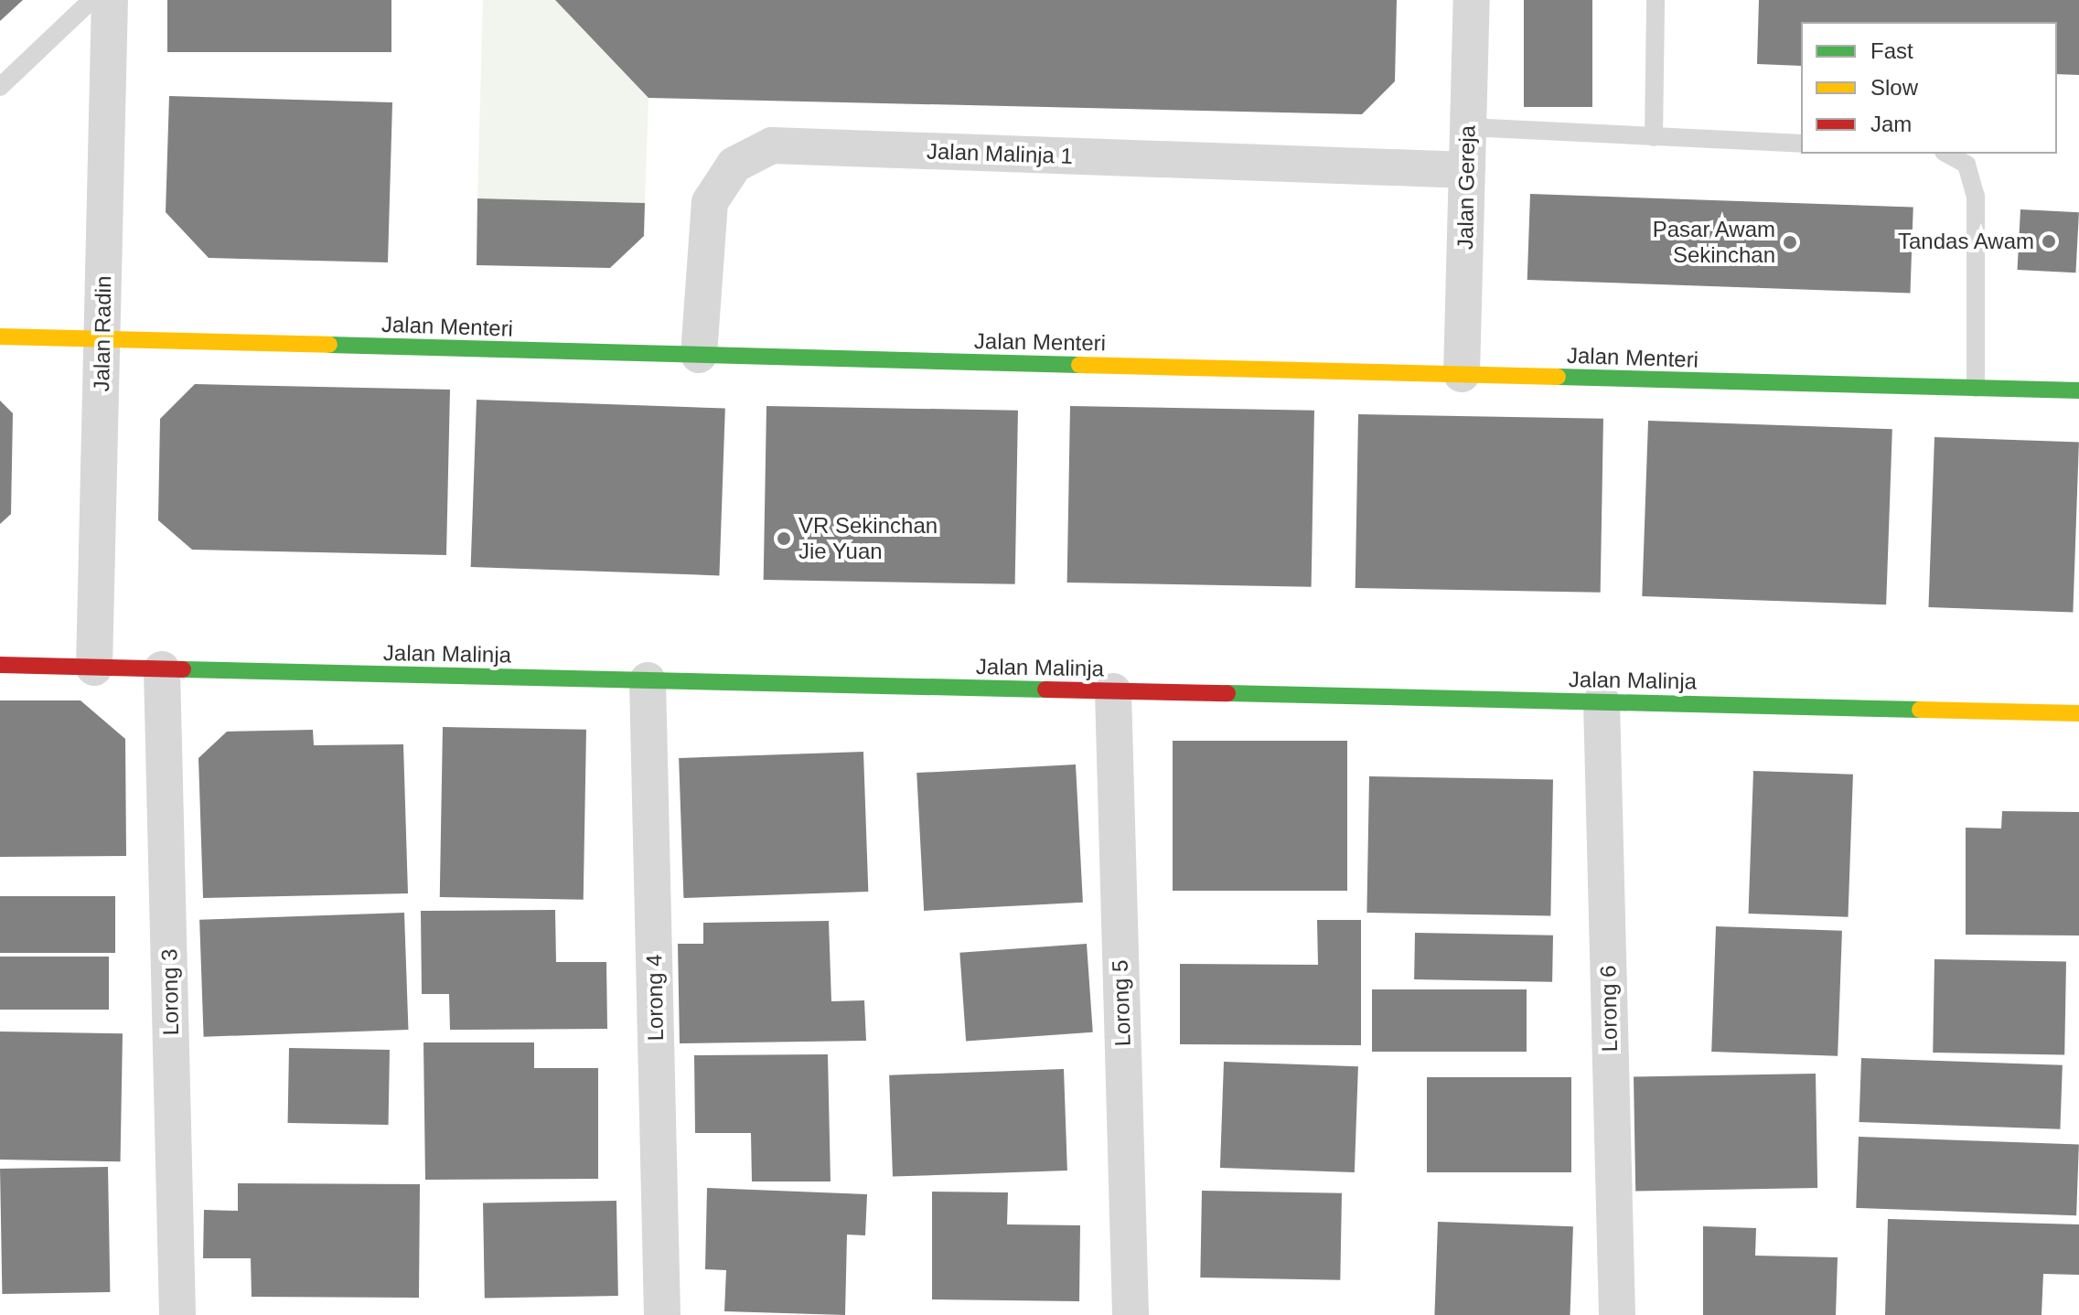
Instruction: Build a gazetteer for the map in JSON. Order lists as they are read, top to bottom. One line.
{"streets":{"street":["Jalan Malinja 1","Jalan Gereja","Jalan Menteri","Jalan Radin","Jalan Malinja","Lorong 3","Lorong 4","Lorong 5","Lorong 6"]},"crossings":[["Jalan Malinja 1","Jalan Gereja"],["Jalan Malinja 1","Jalan Menteri"],["Jalan Gereja","Jalan Menteri"],["Jalan Menteri","Jalan Radin"],["Jalan Radin","Jalan Malinja"],["Jalan Malinja","Lorong 3"],["Jalan Malinja","Lorong 4"],["Jalan Malinja","Lorong 5"],["Jalan Malinja","Lorong 6"]],"places":["Tandas Awam","Pasar Awam Sekinchan","VR Sekinchan Jie Yuan"],"legend":["Fast","Slow","Jam"]}
